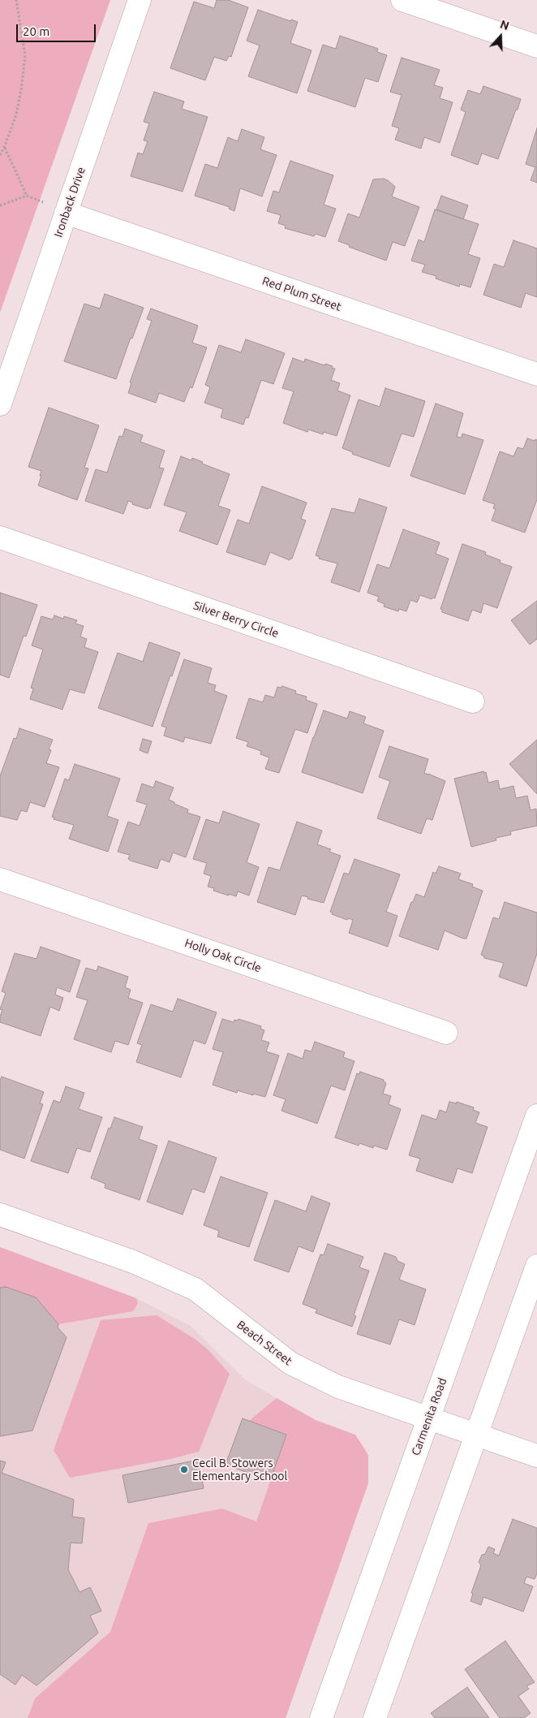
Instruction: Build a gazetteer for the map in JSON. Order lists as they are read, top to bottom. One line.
{"streets":{"street":["Ironback Drive","Red Plum Street","Silver Berry Circle","Holly Oak Circle","Beach Street","Carmenita Road"]},"crossings":[["Ironback Drive","Red Plum Street"],["Beach Street","Carmenita Road"]],"places":["Cecil B. Stowers Elementary School"],"scale_bar":"20 m","north":"top"}
